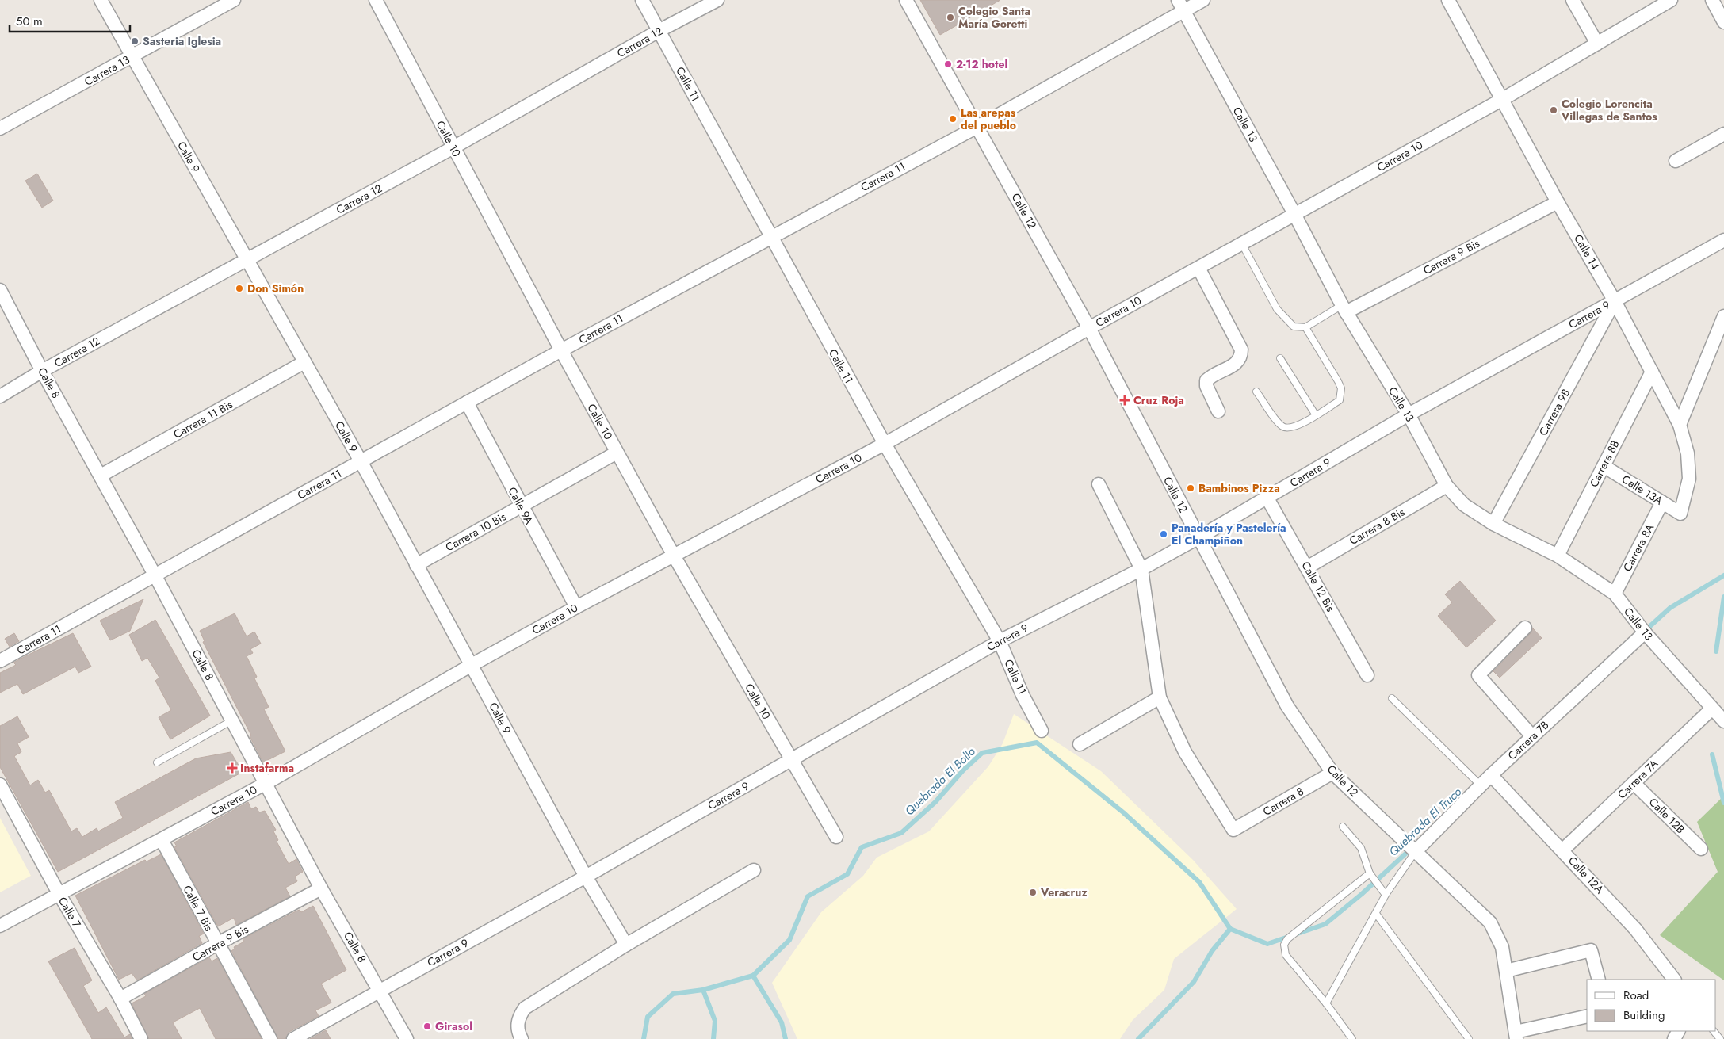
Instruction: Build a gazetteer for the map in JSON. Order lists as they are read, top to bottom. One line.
{"streets":{"street":["Carrera 12","Carrera 13","Calle 11","Calle 13","Calle 10","Carrera 10","Calle 9","Carrera 11","Calle 12","Calle 14","Carrera 9 Bis","Carrera 9","Calle 8","Carrera 9B","Carrera 11 Bis","Carrera 8B","Calle 13A","Calle 9A","Carrera 8 Bis","Carrera 10 Bis","Carrera 8A","Calle 12 Bis","Carrera 7B","Carrera 7A","Carrera 8","Calle 12B","Calle 12A","Calle 7 Bis","Calle 7"]},"crossings":[["Carrera 12","Calle 11"],["Carrera 12","Calle 10"],["Carrera 12","Calle 9"],["Carrera 12","Calle 8"],["Carrera 13","Calle 9"],["Calle 11","Carrera 10"],["Calle 11","Carrera 11"],["Calle 11","Carrera 9"],["Calle 13","Carrera 10"],["Calle 13","Carrera 11"],["Calle 13","Carrera 9 Bis"],["Calle 13","Carrera 9"],["Calle 13","Carrera 9B"],["Calle 13","Carrera 8B"],["Calle 13","Carrera 8 Bis"],["Calle 13","Carrera 8A"],["Calle 13","Carrera 7B"],["Calle 13","Carrera 7A"],["Calle 10","Carrera 10"],["Calle 10","Carrera 11"],["Calle 10","Carrera 9"],["Calle 10","Carrera 10 Bis"],["Carrera 10","Calle 9"],["Carrera 10","Calle 12"],["Carrera 10","Calle 14"],["Carrera 10","Calle 8"],["Carrera 10","Calle 9A"],["Carrera 10","Calle 7 Bis"],["Carrera 10","Calle 7"],["Calle 9","Carrera 11"],["Calle 9","Carrera 9"],["Calle 9","Carrera 11 Bis"],["Calle 9","Carrera 10 Bis"],["Carrera 11","Calle 12"],["Carrera 11","Calle 8"],["Carrera 11","Calle 9A"],["Calle 12","Carrera 9"],["Calle 12","Carrera 7B"],["Calle 12","Carrera 8"],["Calle 14","Carrera 9 Bis"],["Calle 14","Carrera 9"],["Calle 14","Carrera 9B"],["Calle 14","Carrera 8B"],["Calle 14","Calle 13A"],["Carrera 9 Bis","Calle 8"],["Carrera 9 Bis","Calle 7 Bis"],["Carrera 9 Bis","Calle 7"],["Carrera 9","Calle 8"],["Carrera 9","Carrera 9B"],["Carrera 9","Calle 12 Bis"],["Calle 8","Carrera 11 Bis"],["Carrera 8B","Calle 13A"],["Calle 13A","Carrera 8A"],["Calle 9A","Carrera 10 Bis"],["Carrera 8 Bis","Calle 12 Bis"],["Carrera 7B","Calle 12A"],["Carrera 7A","Calle 12B"],["Carrera 7A","Calle 12A"]],"water":["Quebrada El Bollo","Quebrada El Truco"],"places":{"other":["Colegio Santa María Goretti","Sasteria Iglesia","2-12 hotel","Colegio Lorencita Villegas de Santos","Las arepas del pueblo","Don Simón","Bambinos Pizza","Panadería y Pastelería El Champiñon","Veracruz","Girasol"],"health":["Cruz Roja","Instafarma"]},"legend":["Road","Building"],"scale_bar":"50 m"}
